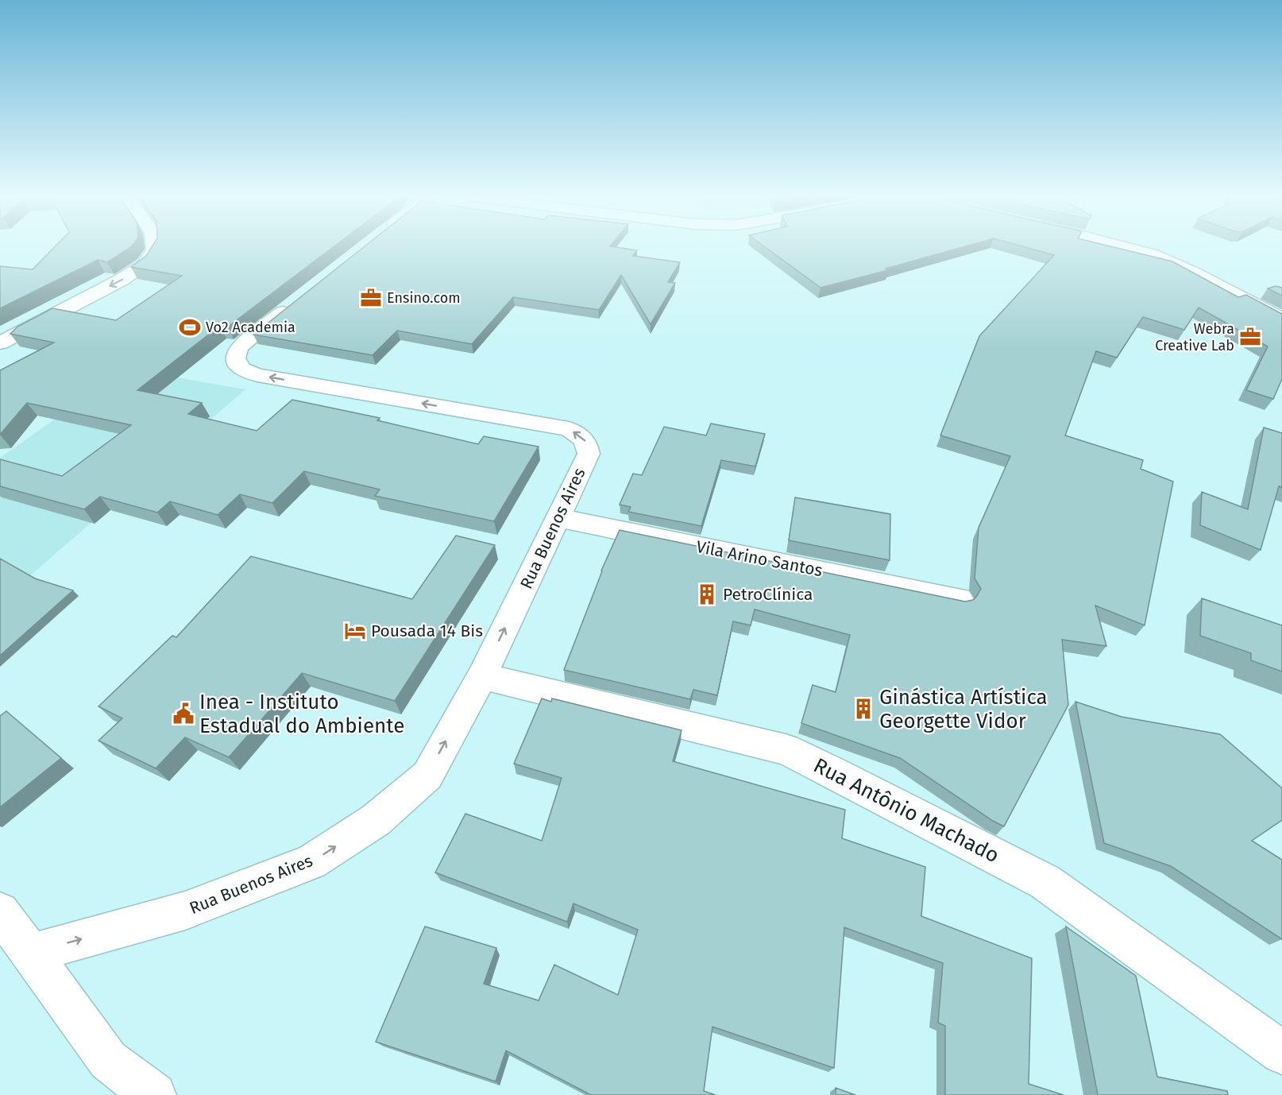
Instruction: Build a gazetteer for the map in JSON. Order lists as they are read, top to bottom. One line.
{"streets":{"street":["Rua Buenos Aires","Vila Arino Santos","Rua Antônio Machado"]},"crossings":[["Rua Buenos Aires","Vila Arino Santos"],["Rua Buenos Aires","Rua Antônio Machado"]],"places":{"office":["Ensino.com","Webra Creative Lab"],"sports":["Vo2 Academia"],"building":["PetroClínica","Ginástica Artística Georgette Vidor"],"hotel":["Pousada 14 Bis"],"public building":["Inea - Instituto Estadual do Ambiente"]}}
